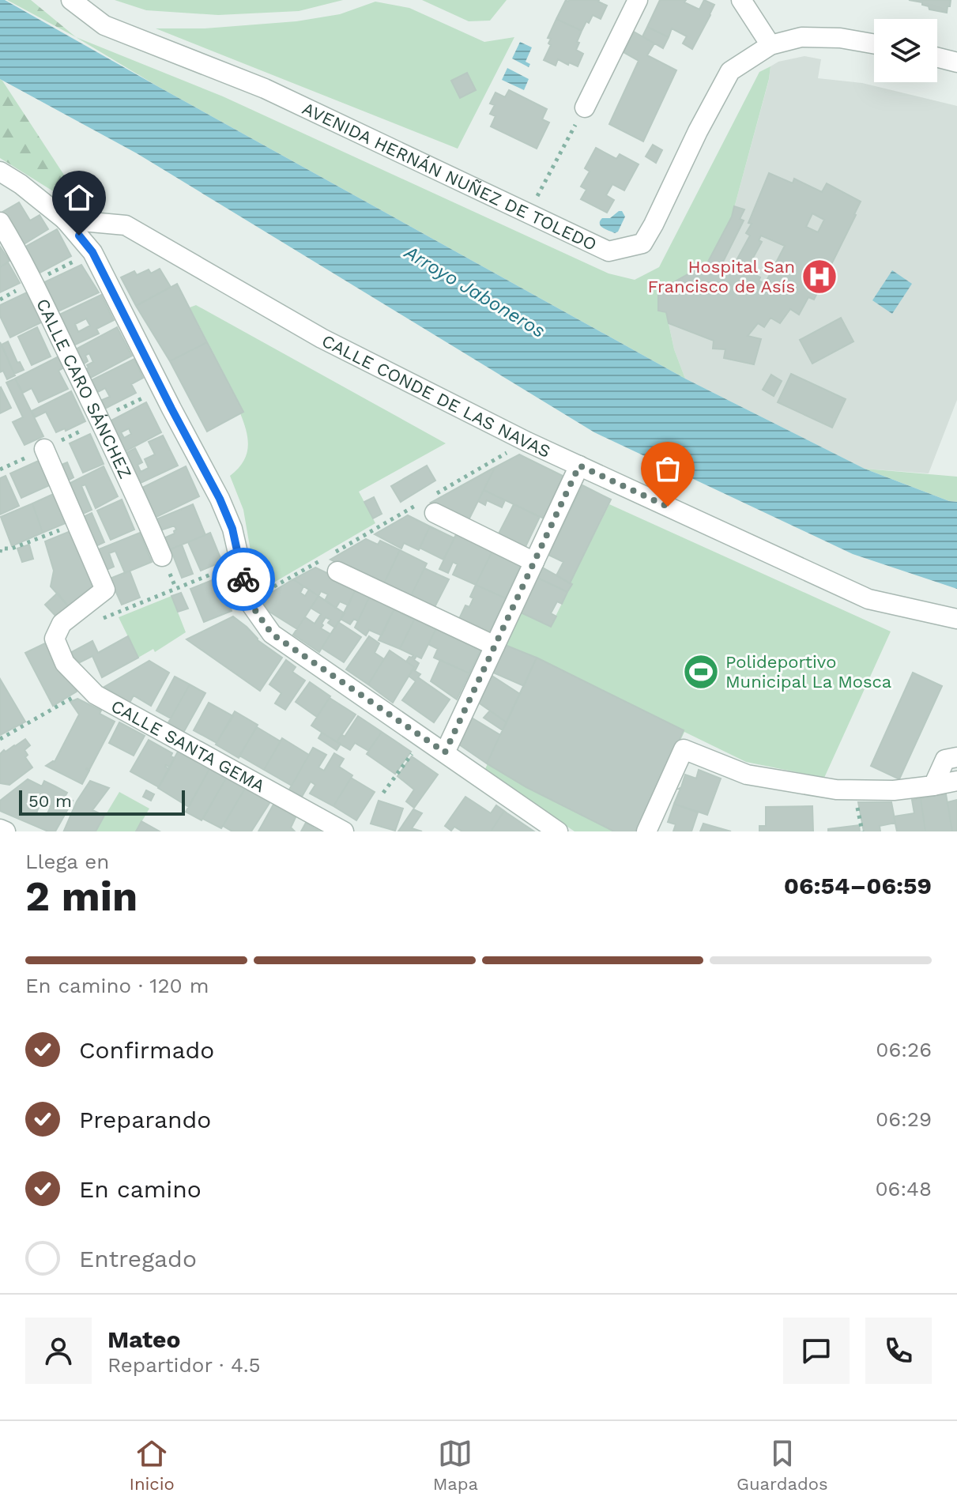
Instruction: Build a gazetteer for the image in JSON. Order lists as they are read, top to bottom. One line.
{"streets":{"street":["AVENIDA HERNÁN NUÑEZ DE TOLEDO","CALLE CARO SÁNCHEZ","CALLE CONDE DE LAS NAVAS","CALLE SANTA GEMA"]},"water":["Arroyo Jaboneros"],"places":{"hospital":["Hospital San Francisco de Asís"],"sports":["Polideportivo Municipal La Mosca"]},"scale_bar":"50 m","page":{"scale":"50 m","heading":["2 min","Llega en","06:54–06:59"],"panel":["Mateo","Repartidor · 4.5"],"bar":"En camino · 120 m","list":[["Confirmado","06:26"],["Preparando","06:29"],["En camino","06:48"],"Entregado"],"tabs":["Inicio","Mapa","Guardados"]}}
